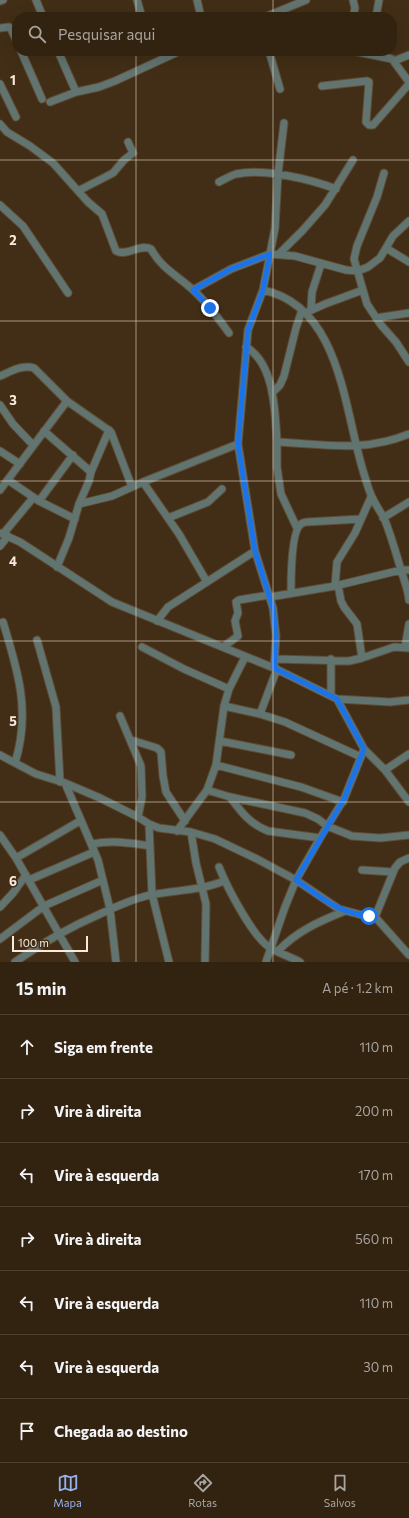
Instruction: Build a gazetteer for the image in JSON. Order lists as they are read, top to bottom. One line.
{"scale_bar":"100 m","page":{"search":"Pesquisar aqui","scale":"100 m","heading":["15 min","A pé · 1.2 km"],"list":[["Siga em frente","110 m"],["Vire à direita","200 m"],["Vire à esquerda","170 m"],["Vire à direita","560 m"],["Vire à esquerda","110 m"],["Vire à esquerda","30 m"],"Chegada ao destino"],"nav":["Mapa","Rotas","Salvos"]},"grid":{"rows":["1","2","3","4","5","6"]}}
